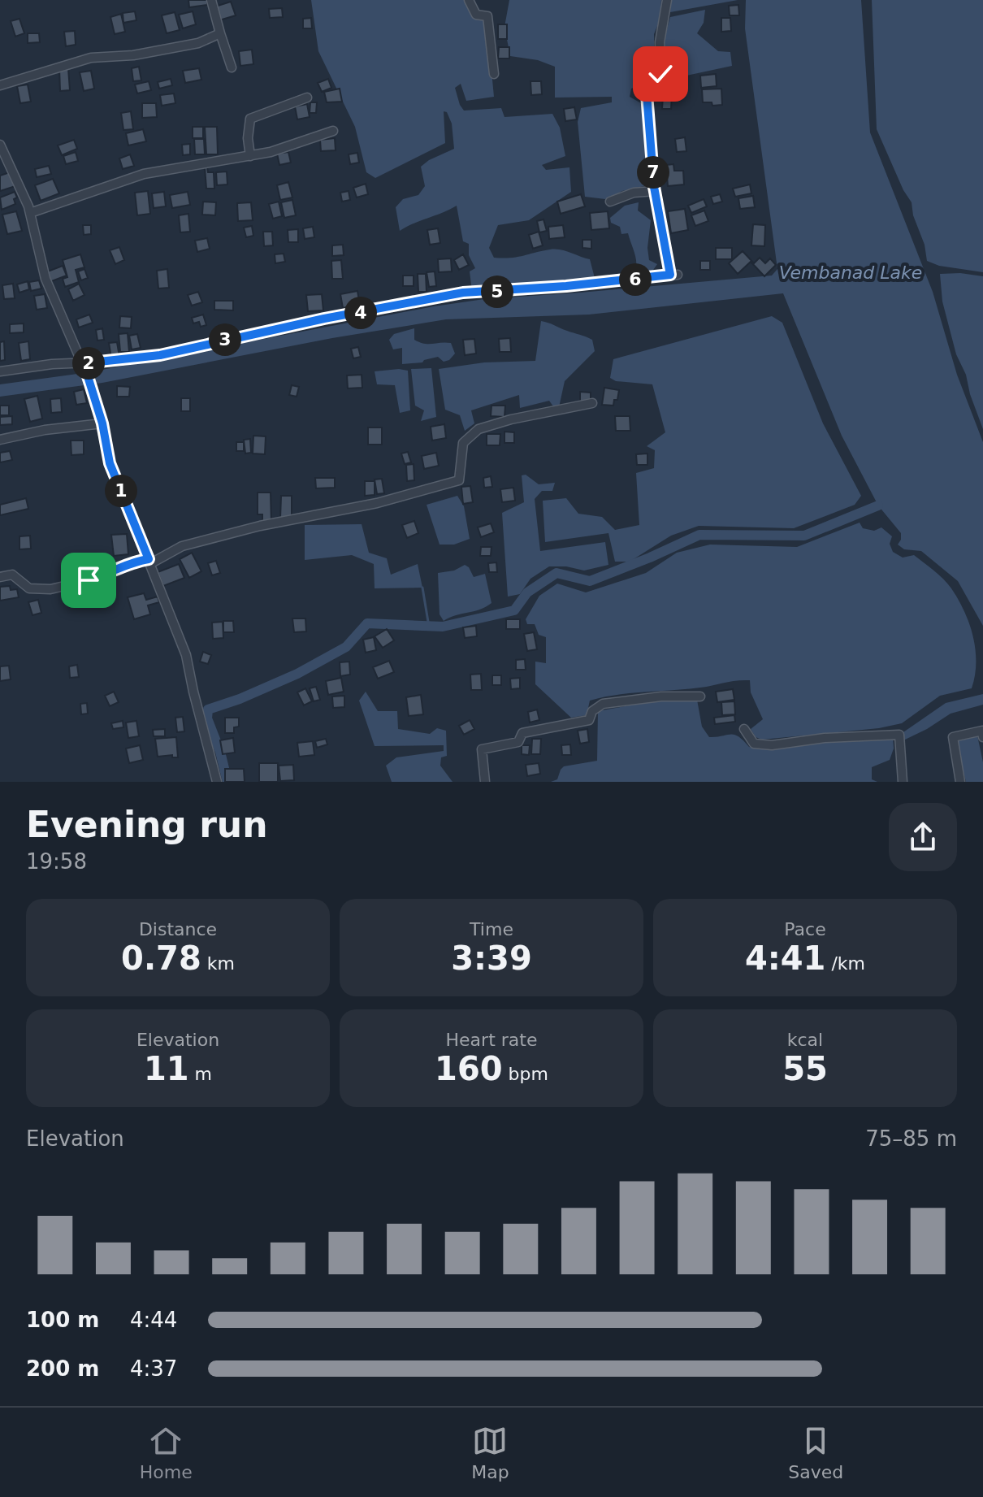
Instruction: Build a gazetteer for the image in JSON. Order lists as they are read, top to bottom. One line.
{"water":["Vembanad Lake"],"page":{"pins":["7","6","5","4","3","2","1"],"heading":["Evening run","19:58"],"stats":[["Distance","0.78 km"],["Time","3:39"],["Pace","4:41 /km"],["Elevation","11 m"],["Heart rate","160 bpm"],["kcal","55"]],"chart":["Elevation","75–85 m"],"list":[{"name":"100 m","note":"4:44"},{"name":"200 m","note":"4:37"}],"tabs":["Home","Map","Saved"]}}
